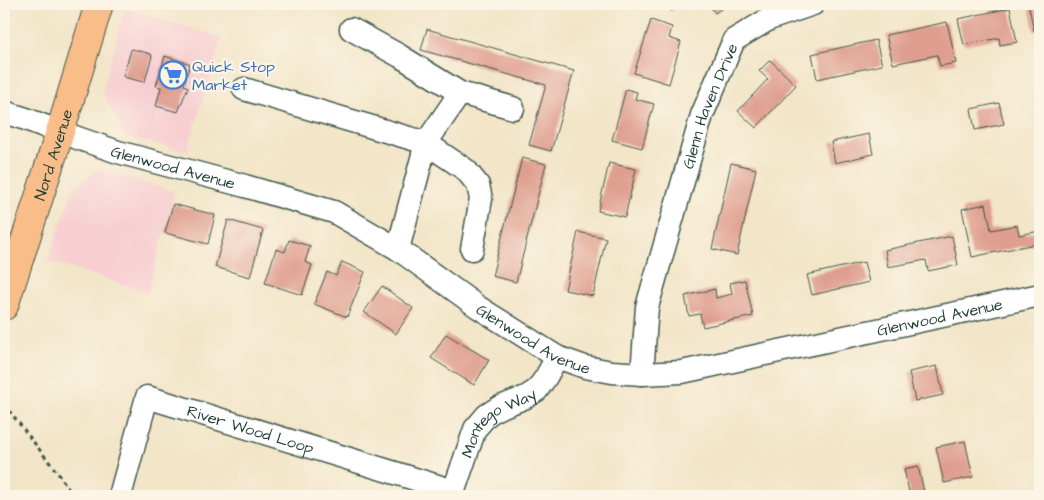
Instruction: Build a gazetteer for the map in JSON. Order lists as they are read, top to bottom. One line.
{"streets":{"main road":["Nord Avenue"],"street":["Glenn Haven Drive","Glenwood Avenue","Montego Way","River Wood Loop"]},"crossings":[["Glenn Haven Drive","Glenwood Avenue"],["Nord Avenue","Glenwood Avenue"],["Glenwood Avenue","Montego Way"],["Montego Way","River Wood Loop"]],"places":{"supermarket":["Quick Stop Market"]}}
